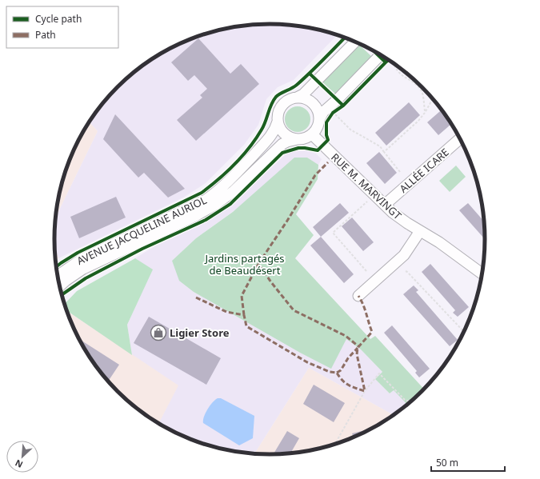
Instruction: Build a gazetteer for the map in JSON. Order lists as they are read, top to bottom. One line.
{"streets":{"street":["ALLÉE ICARE","RUE M. MARVINGT","AVENUE JACQUELINE AURIOL"]},"crossings":[["ALLÉE ICARE","RUE M. MARVINGT"],["RUE M. MARVINGT","AVENUE JACQUELINE AURIOL"]],"parks":["Jardins partagés de Beaudésert"],"places":{"shop":["Ligier Store"]},"legend":["Cycle path","Path"],"scale_bar":"50 m","north":"bottom left"}
